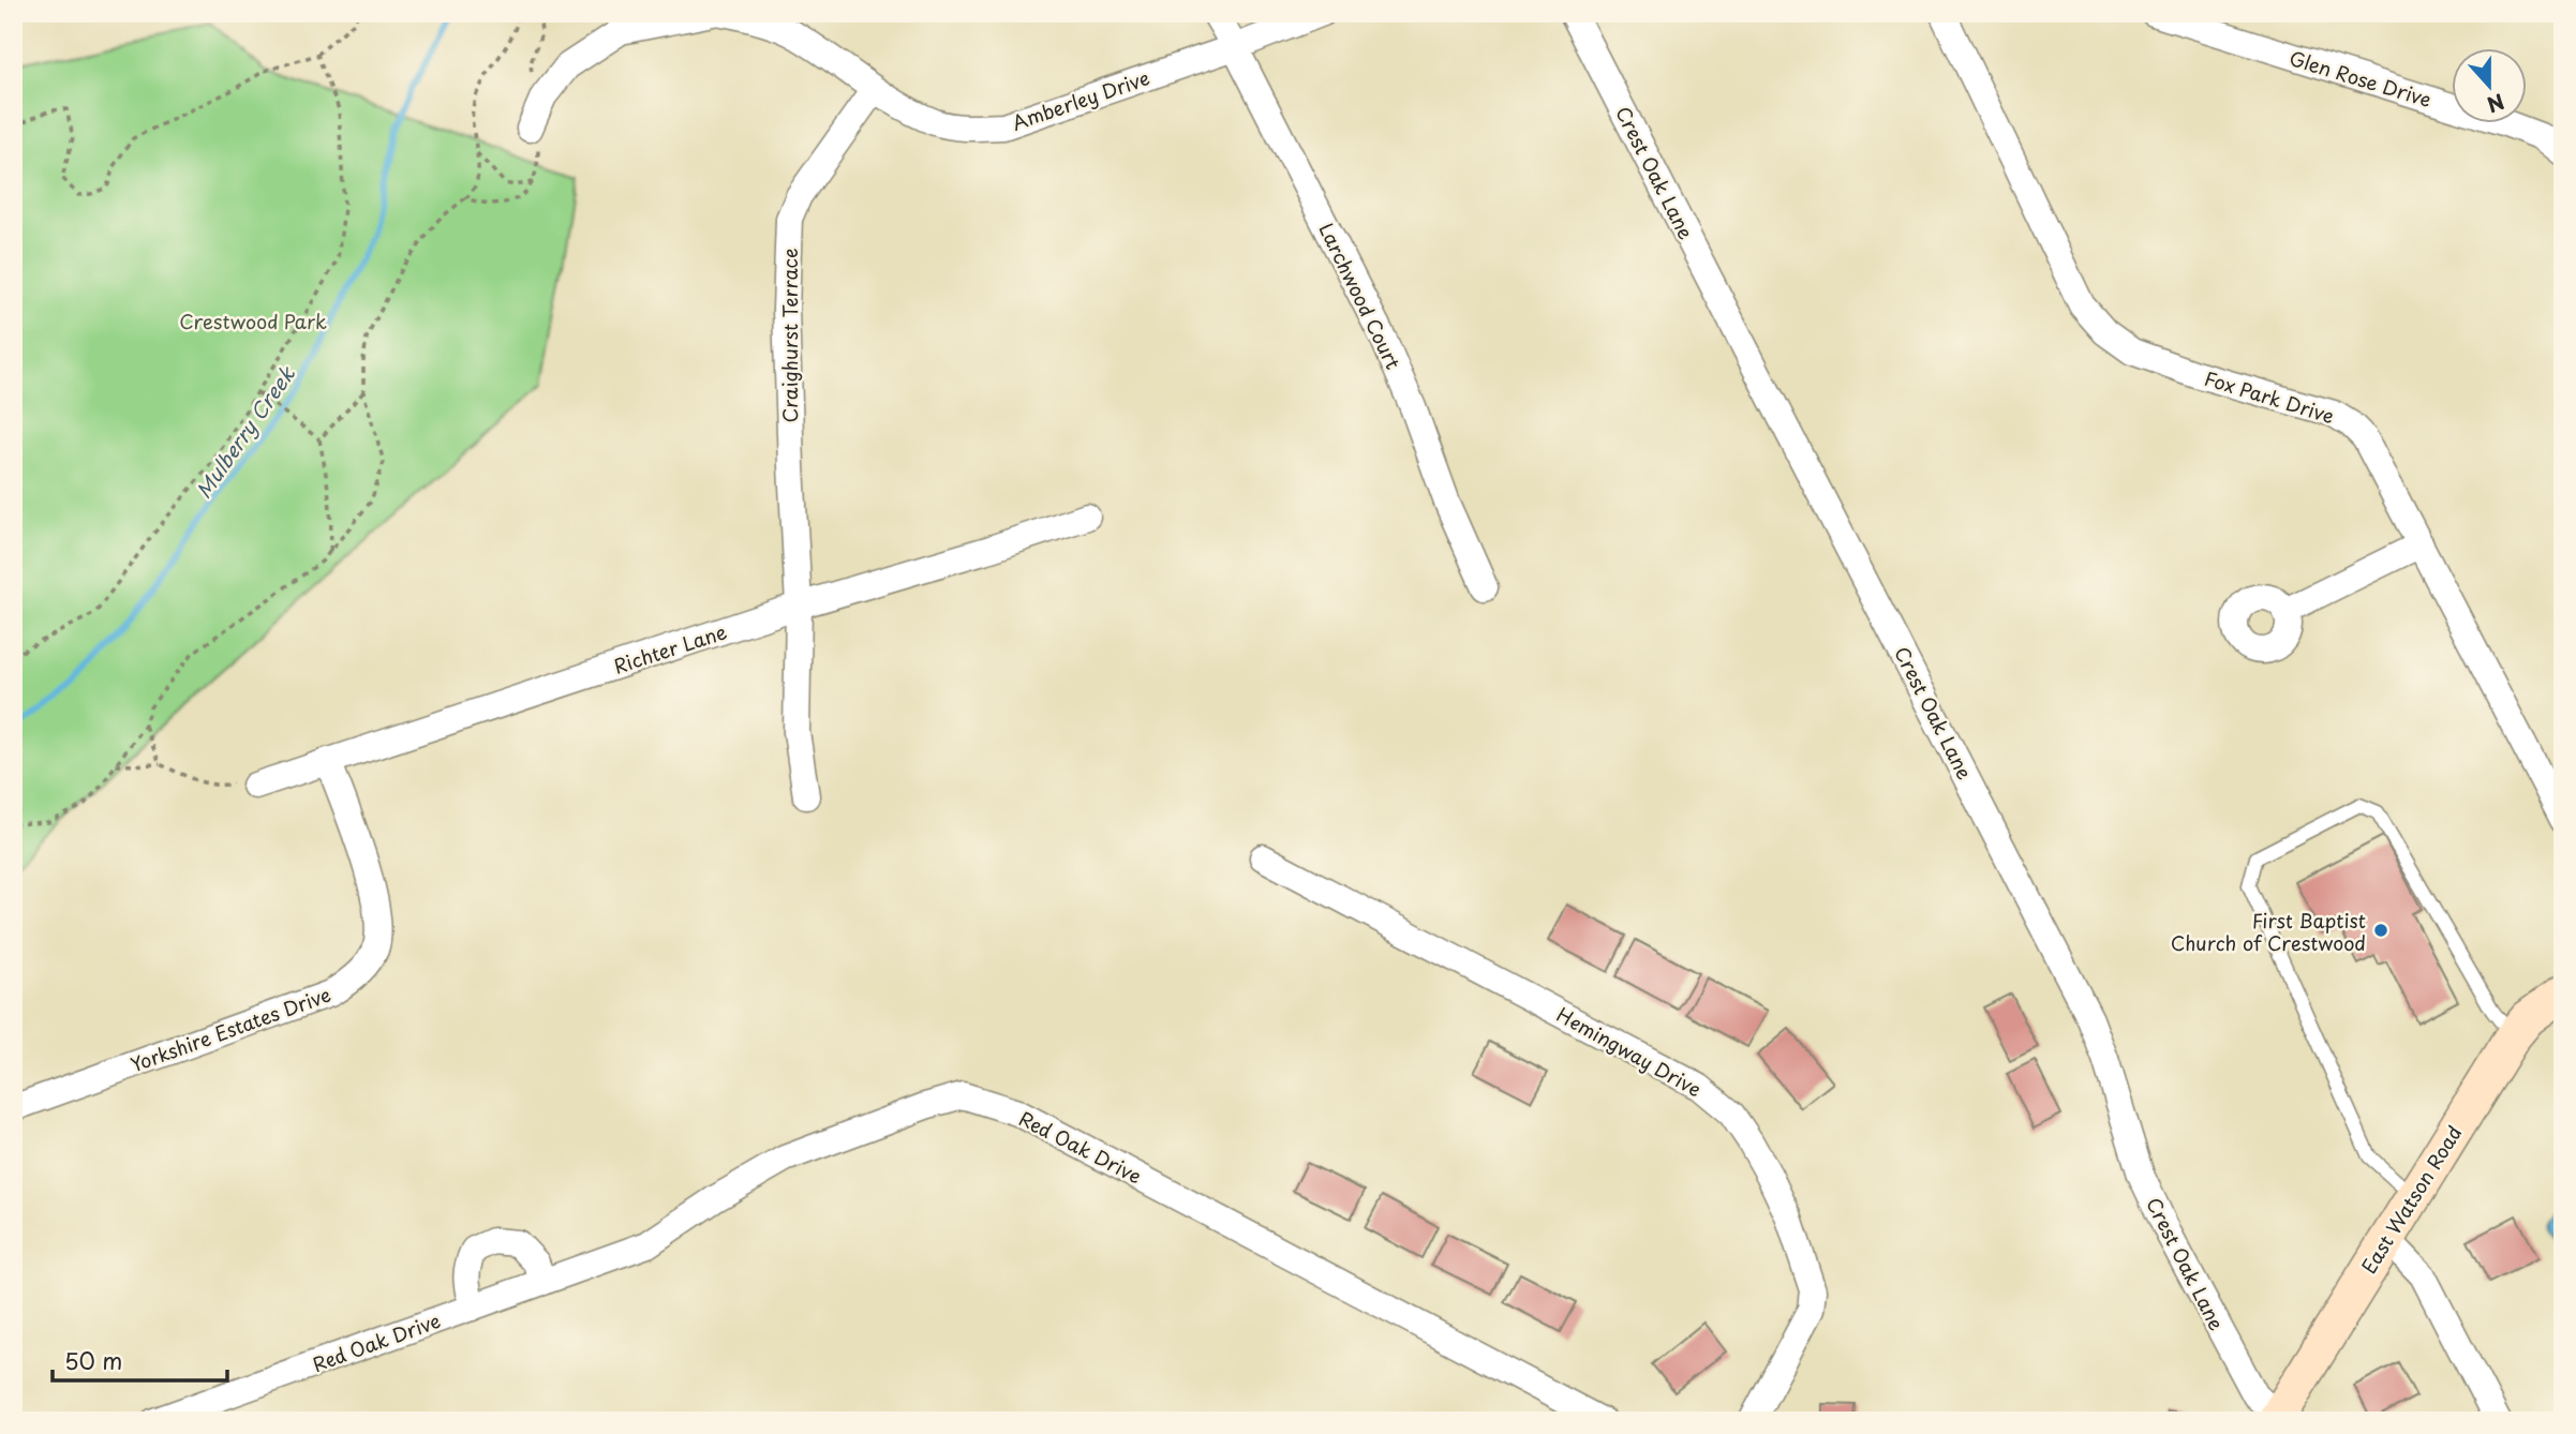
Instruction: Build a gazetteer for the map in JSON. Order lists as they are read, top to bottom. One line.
{"streets":{"street":["Glen Rose Drive","Amberley Drive","Crest Oak Lane","Larchwood Court","Craighurst Terrace","Fox Park Drive","Richter Lane","Yorkshire Estates Drive","Hemingway Drive","Red Oak Drive","East Watson Road"]},"crossings":[["Amberley Drive","Larchwood Court"],["Amberley Drive","Craighurst Terrace"],["Crest Oak Lane","East Watson Road"],["Craighurst Terrace","Richter Lane"],["Richter Lane","Yorkshire Estates Drive"]],"water":["Mulberry Creek"],"parks":["Crestwood Park"],"places":["First Baptist Church of Crestwood"],"scale_bar":"50 m","north":"bottom"}
